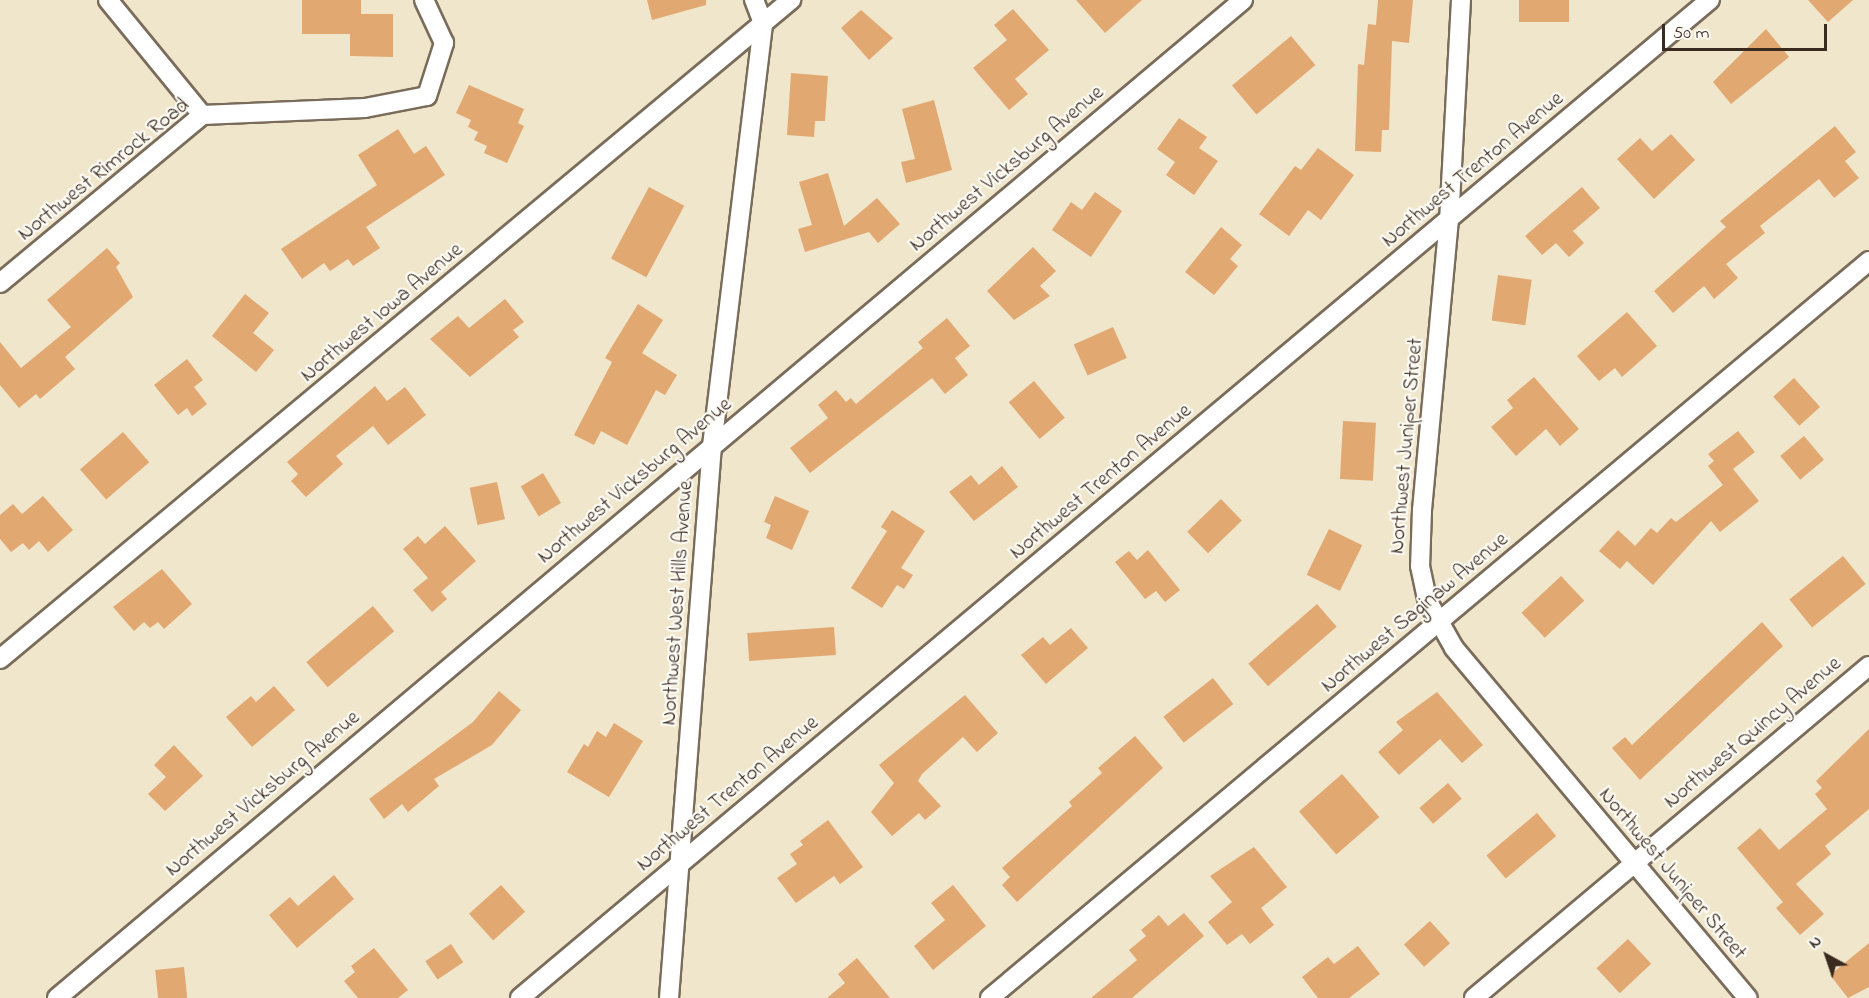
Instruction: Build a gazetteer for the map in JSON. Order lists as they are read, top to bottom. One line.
{"streets":{"street":["Northwest Vicksburg Avenue","Northwest Rimrock Road","Northwest Trenton Avenue","Northwest Iowa Avenue","Northwest Juniper Street","Northwest West Hills Avenue","Northwest Saginaw Avenue","Northwest Quincy Avenue"]},"crossings":[["Northwest Vicksburg Avenue","Northwest West Hills Avenue"],["Northwest Trenton Avenue","Northwest Juniper Street"],["Northwest Trenton Avenue","Northwest West Hills Avenue"],["Northwest Iowa Avenue","Northwest West Hills Avenue"],["Northwest Juniper Street","Northwest Saginaw Avenue"],["Northwest Juniper Street","Northwest Quincy Avenue"]],"scale_bar":"50 m","north":"top left"}
